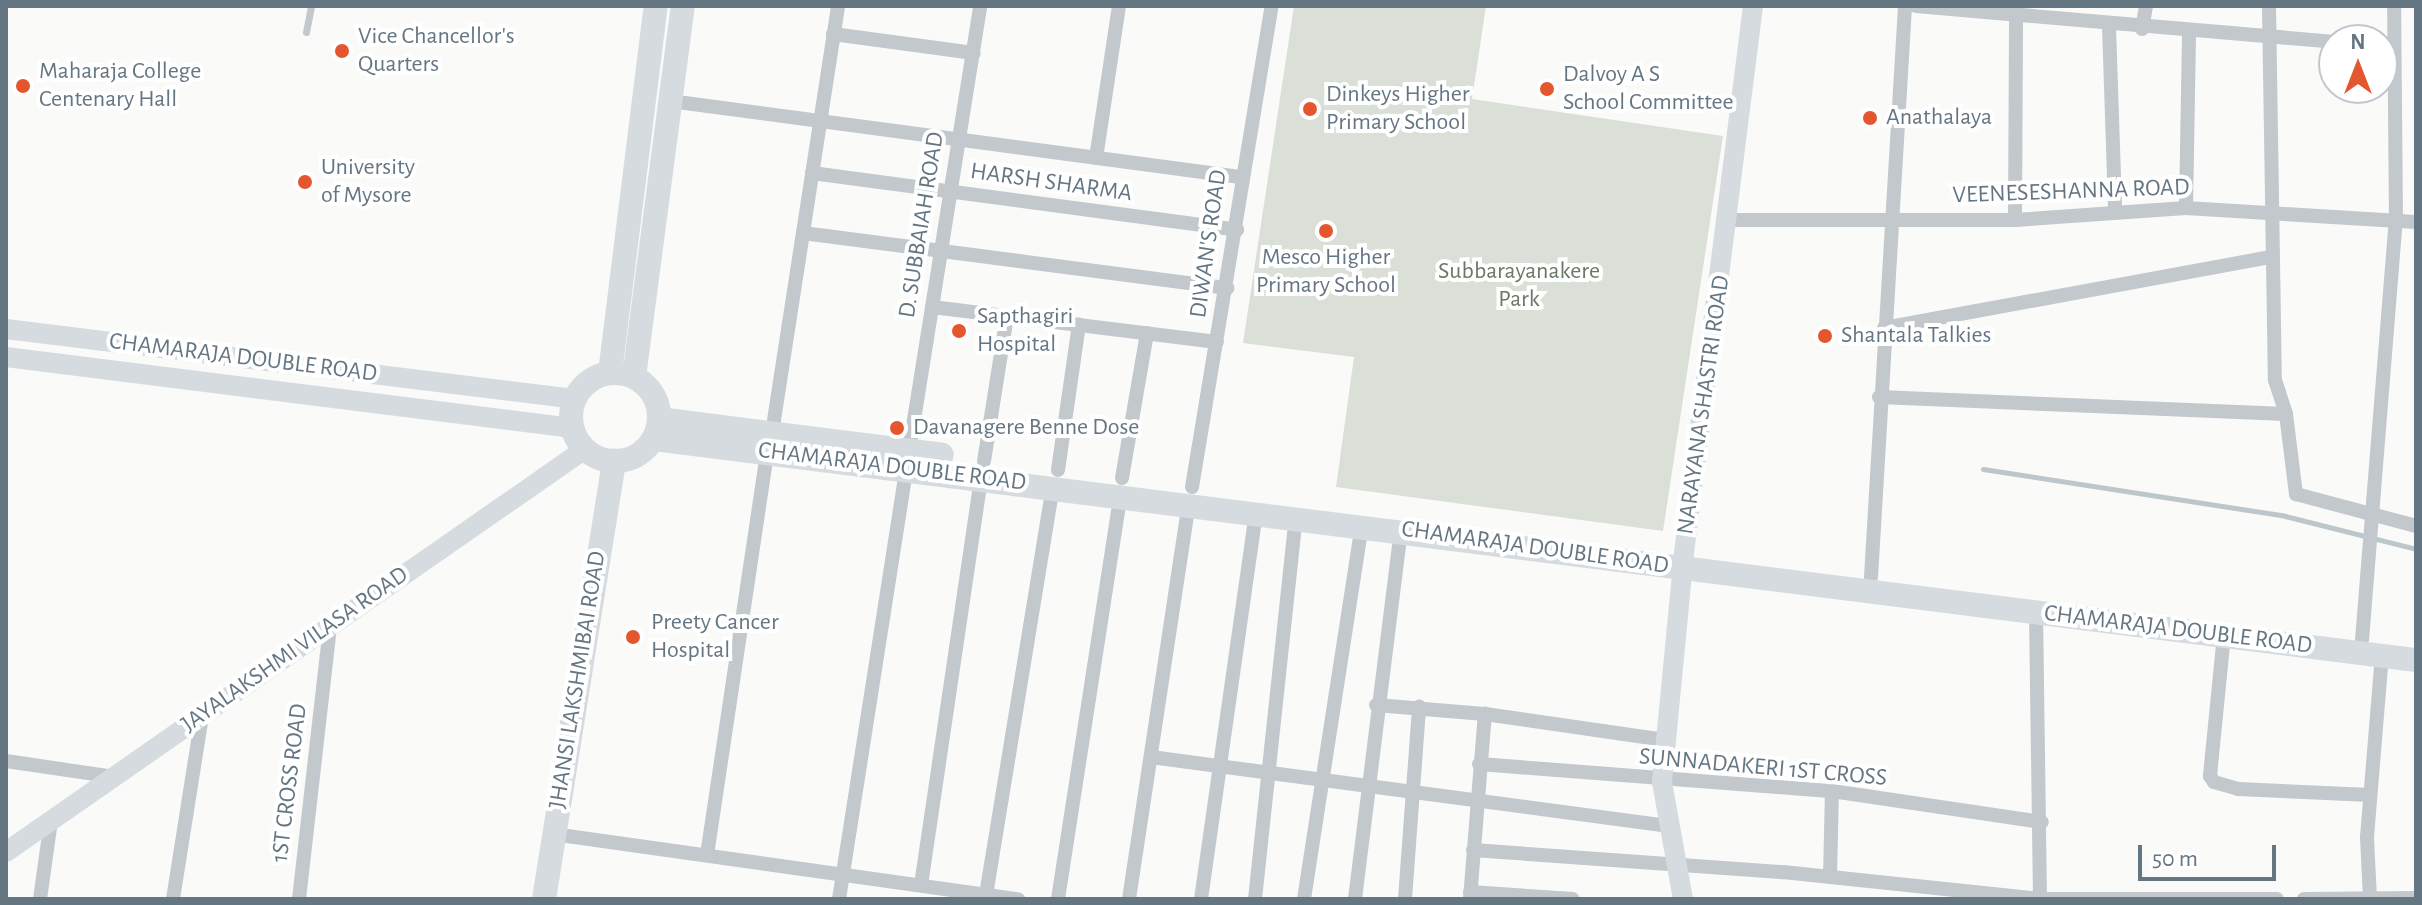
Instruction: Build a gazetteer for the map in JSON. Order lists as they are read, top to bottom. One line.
{"streets":{"main road":["CHAMARAJA DOUBLE ROAD","JHANSI LAKSHMIBAI ROAD"],"street":["HARSH SHARMA","VEENESESHANNA ROAD","D. SUBBAIAH ROAD","DIWAN'S ROAD","NARAYANA SHASTRI ROAD","JAYALAKSHMI VILASA ROAD","SUNNADAKERI 1ST CROSS","1ST CROSS ROAD"]},"crossings":[["HARSH SHARMA","D. SUBBAIAH ROAD"],["HARSH SHARMA","DIWAN'S ROAD"],["VEENESESHANNA ROAD","NARAYANA SHASTRI ROAD"],["D. SUBBAIAH ROAD","CHAMARAJA DOUBLE ROAD"],["DIWAN'S ROAD","CHAMARAJA DOUBLE ROAD"],["CHAMARAJA DOUBLE ROAD","NARAYANA SHASTRI ROAD"],["CHAMARAJA DOUBLE ROAD","JAYALAKSHMI VILASA ROAD"],["CHAMARAJA DOUBLE ROAD","JHANSI LAKSHMIBAI ROAD"],["NARAYANA SHASTRI ROAD","SUNNADAKERI 1ST CROSS"],["JAYALAKSHMI VILASA ROAD","JHANSI LAKSHMIBAI ROAD"],["JAYALAKSHMI VILASA ROAD","1ST CROSS ROAD"]],"parks":["Subbarayanakere Park"],"places":["Vice Chancellor's Quarters","Maharaja College Centenary Hall","Dalvoy A S School Committee","Dinkeys Higher Primary School","Anathalaya","University of Mysore","Mesco Higher Primary School","Sapthagiri Hospital","Shantala Talkies","Davanagere Benne Dose","Preety Cancer Hospital"],"scale_bar":"50 m","north":"top"}
